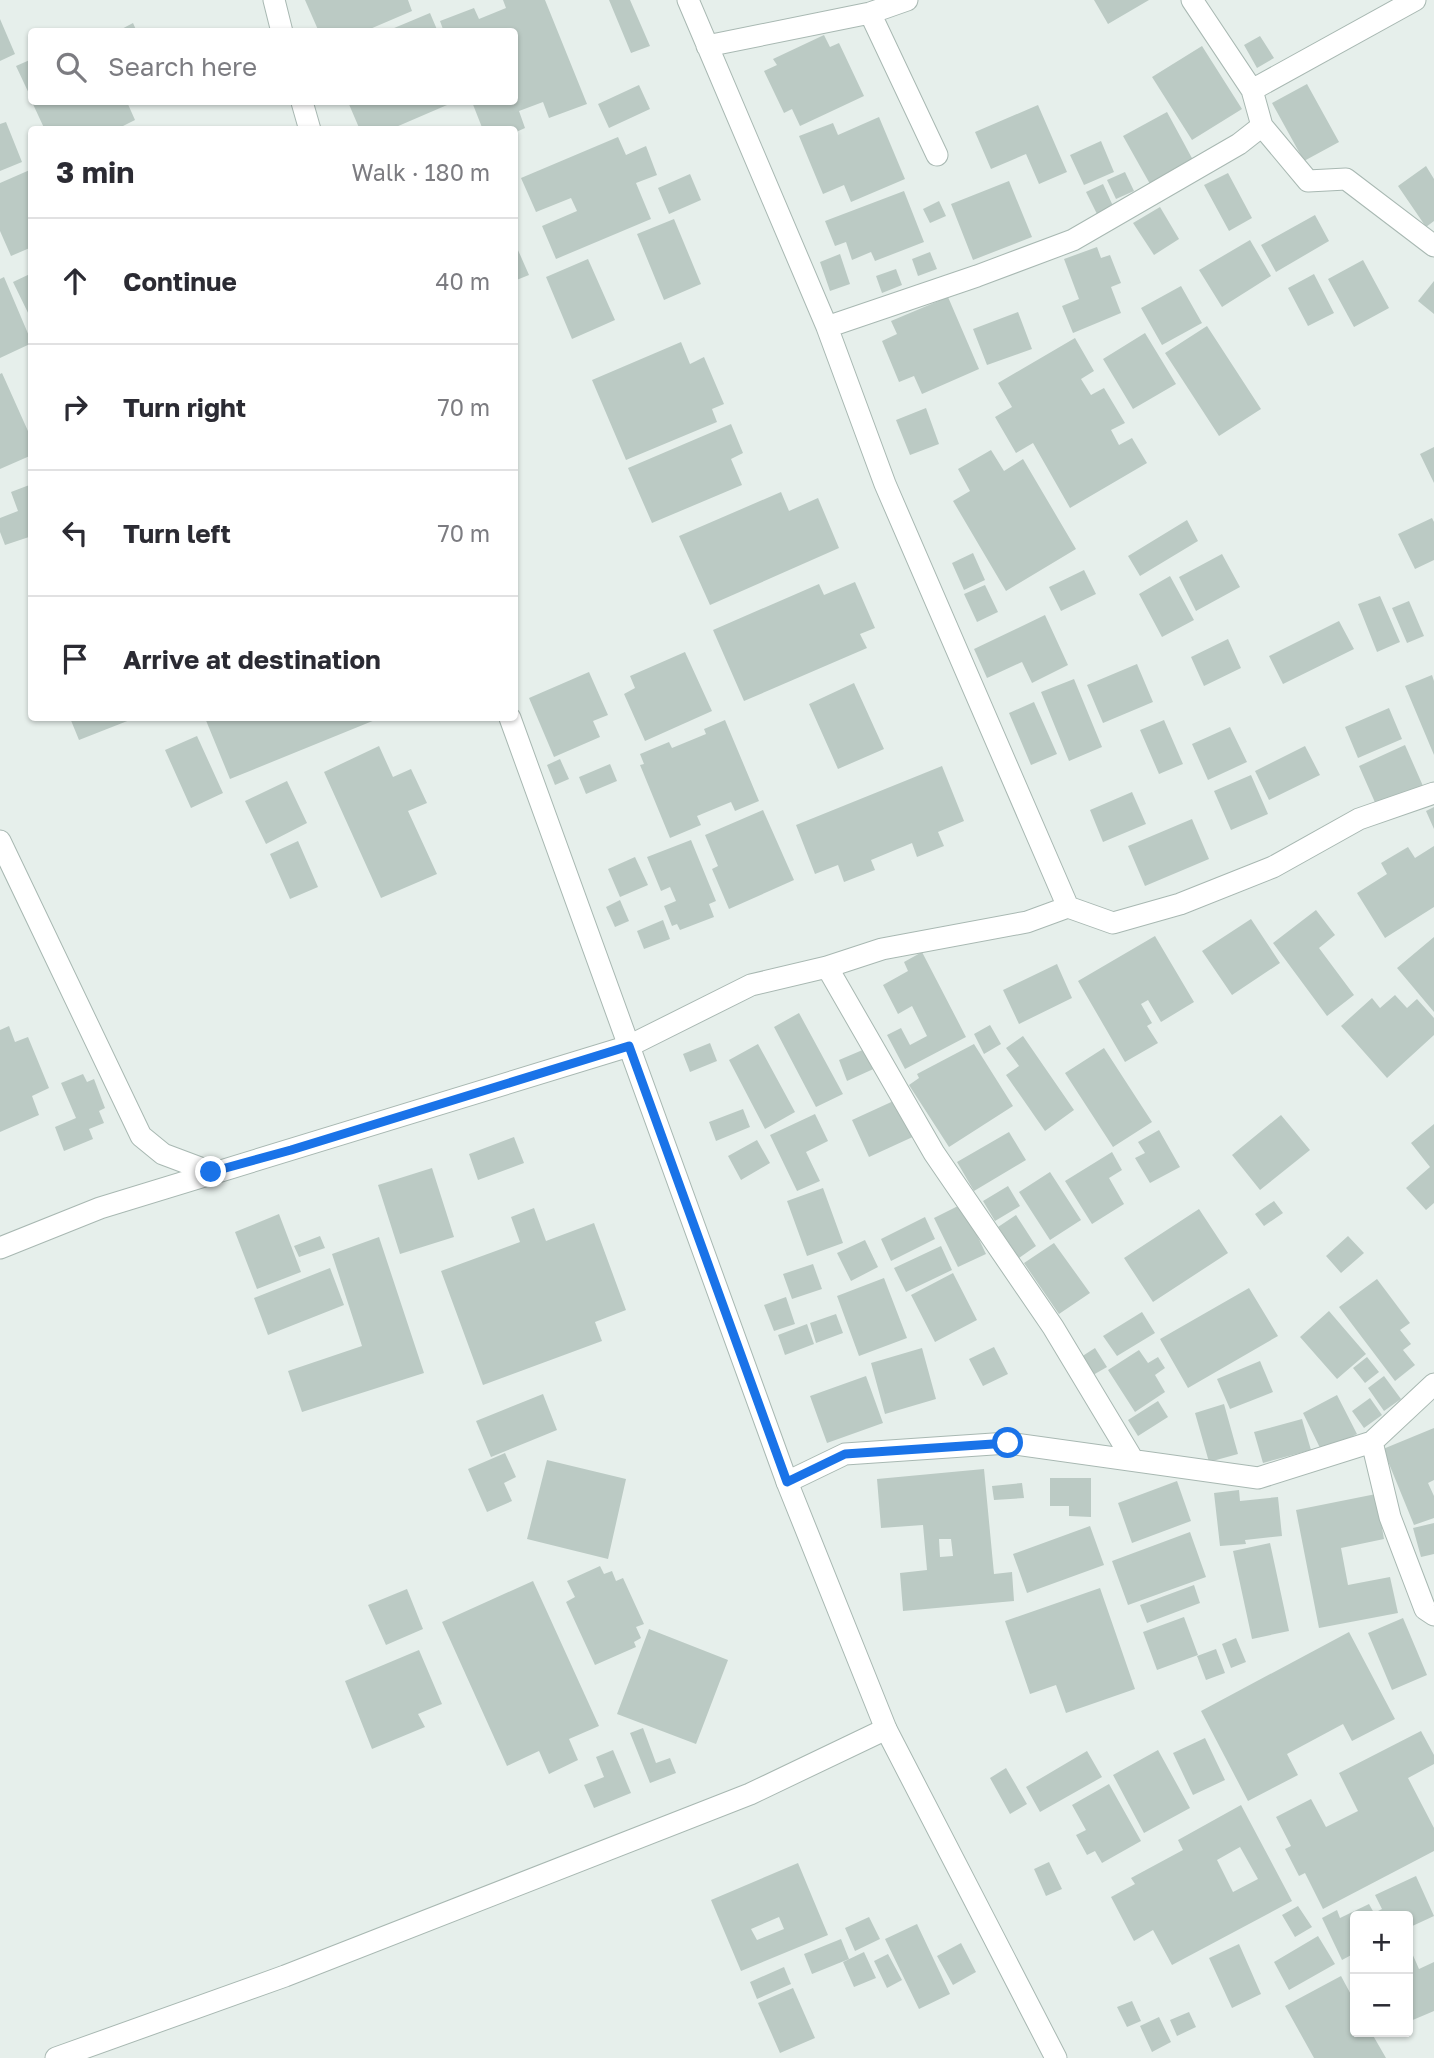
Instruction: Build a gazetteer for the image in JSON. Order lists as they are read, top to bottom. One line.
{"page":{"search":"Search here","heading":["3 min","Walk · 180 m"],"list":[["Continue","40 m"],["Turn right","70 m"],["Turn left","70 m"],"Arrive at destination"],"map_buttons":["+","−"]}}
